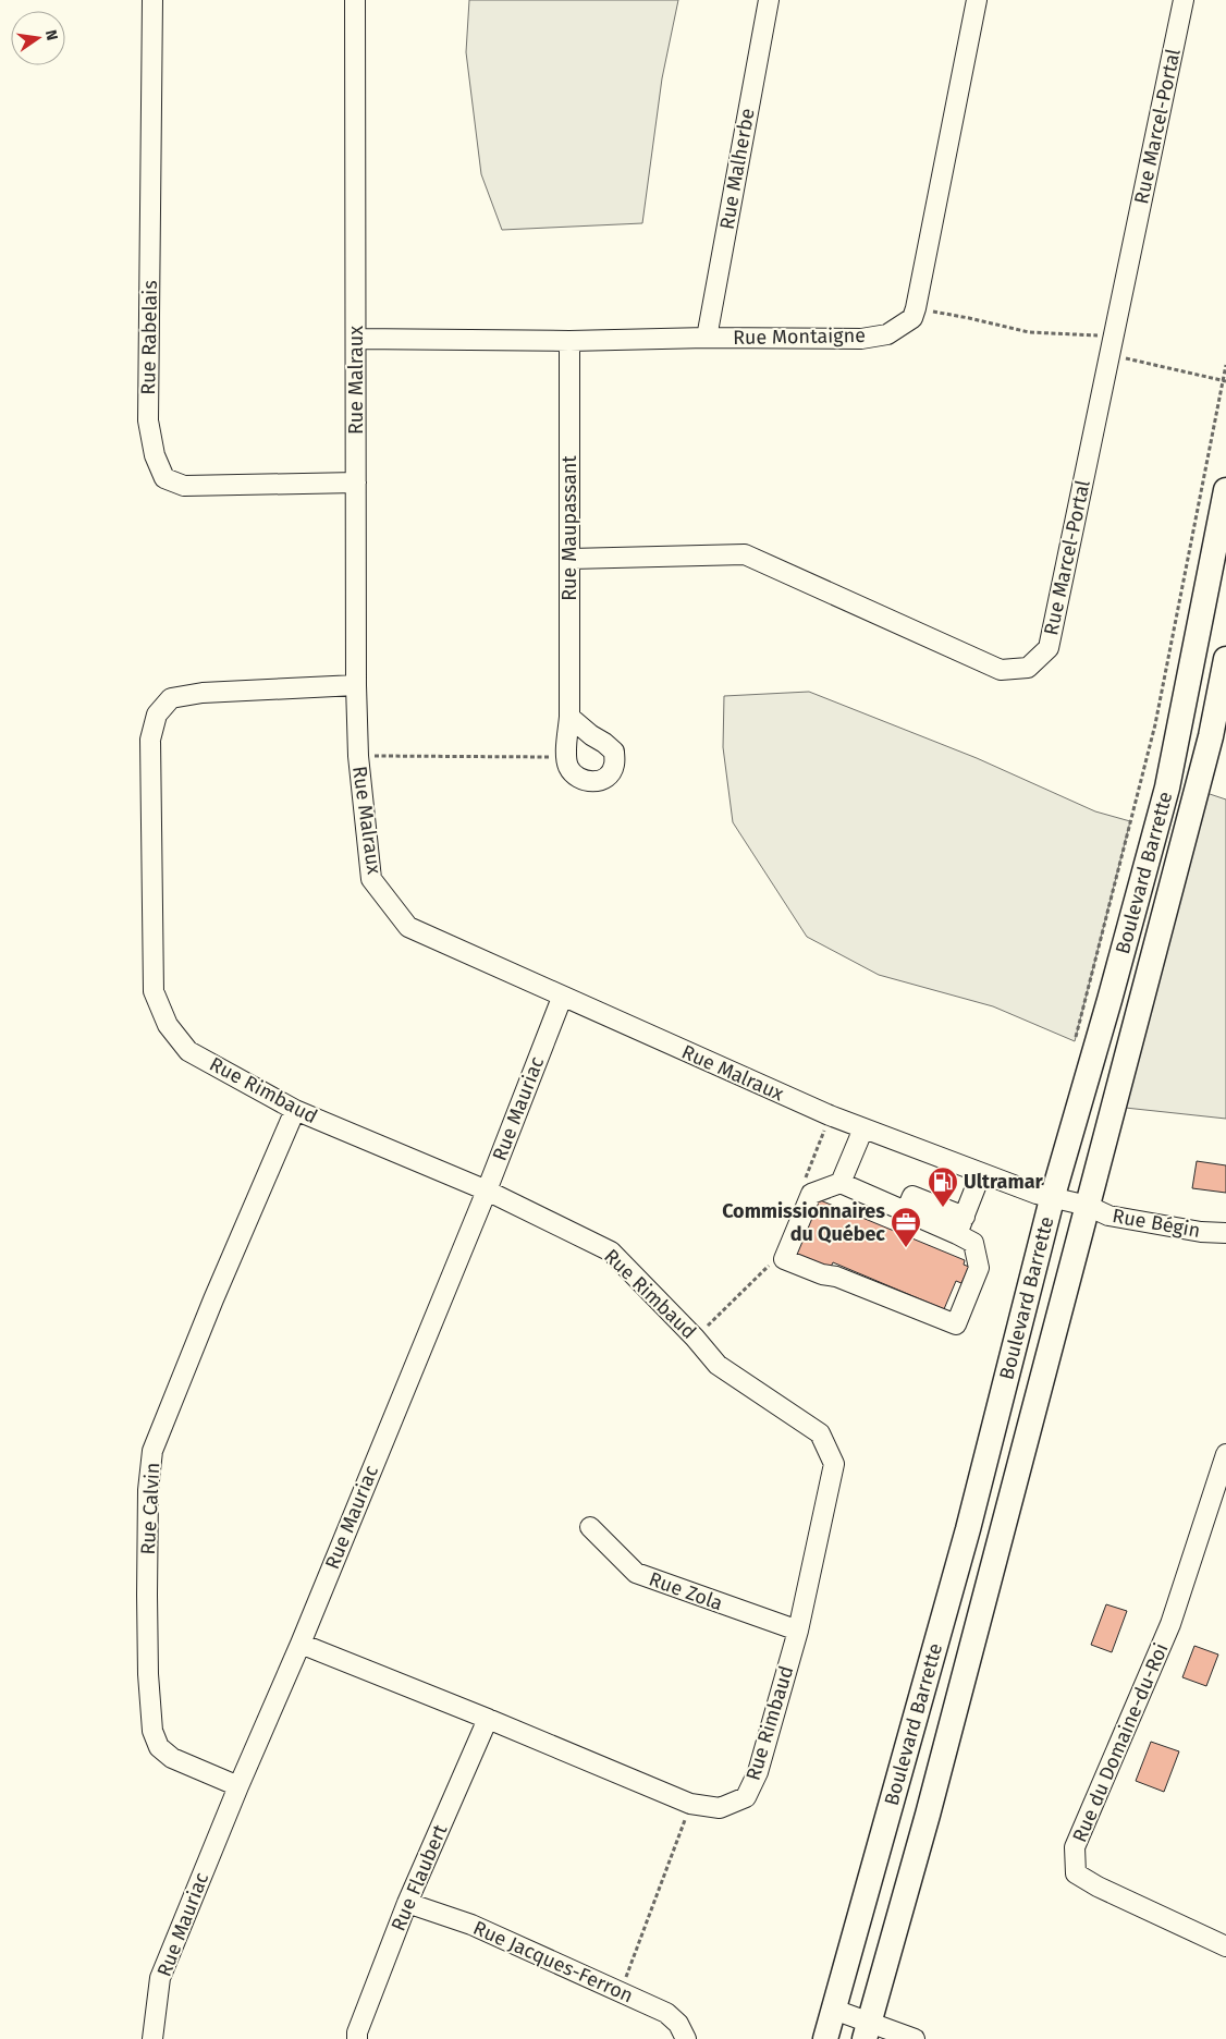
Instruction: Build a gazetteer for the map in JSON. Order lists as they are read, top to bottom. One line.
{"streets":{"main road":["Boulevard Barrette"],"street":["Rue Marcel-Portal","Rue Malherbe","Rue Montaigne","Rue Rabelais","Rue Malraux","Rue Maupassant","Rue Rimbaud","Rue Mauriac","Rue Bégin","Rue Calvin","Rue Zola","Rue du Domaine-du-Roi","Rue Flaubert","Rue Jacques-Ferron"]},"crossings":[["Rue Marcel-Portal","Rue Maupassant"],["Rue Malherbe","Rue Montaigne"],["Rue Montaigne","Rue Malraux"],["Rue Montaigne","Rue Maupassant"],["Rue Rabelais","Rue Malraux"],["Rue Malraux","Boulevard Barrette"],["Rue Malraux","Rue Rimbaud"],["Rue Malraux","Rue Mauriac"],["Rue Malraux","Rue Bégin"],["Boulevard Barrette","Rue Bégin"],["Rue Rimbaud","Rue Mauriac"],["Rue Rimbaud","Rue Calvin"],["Rue Rimbaud","Rue Zola"],["Rue Rimbaud","Rue Flaubert"],["Rue Mauriac","Rue Calvin"],["Rue Flaubert","Rue Jacques-Ferron"]],"places":{"fuel station":["Ultramar"],"office":["Commissionnaires du Québec"]},"north":"right"}
